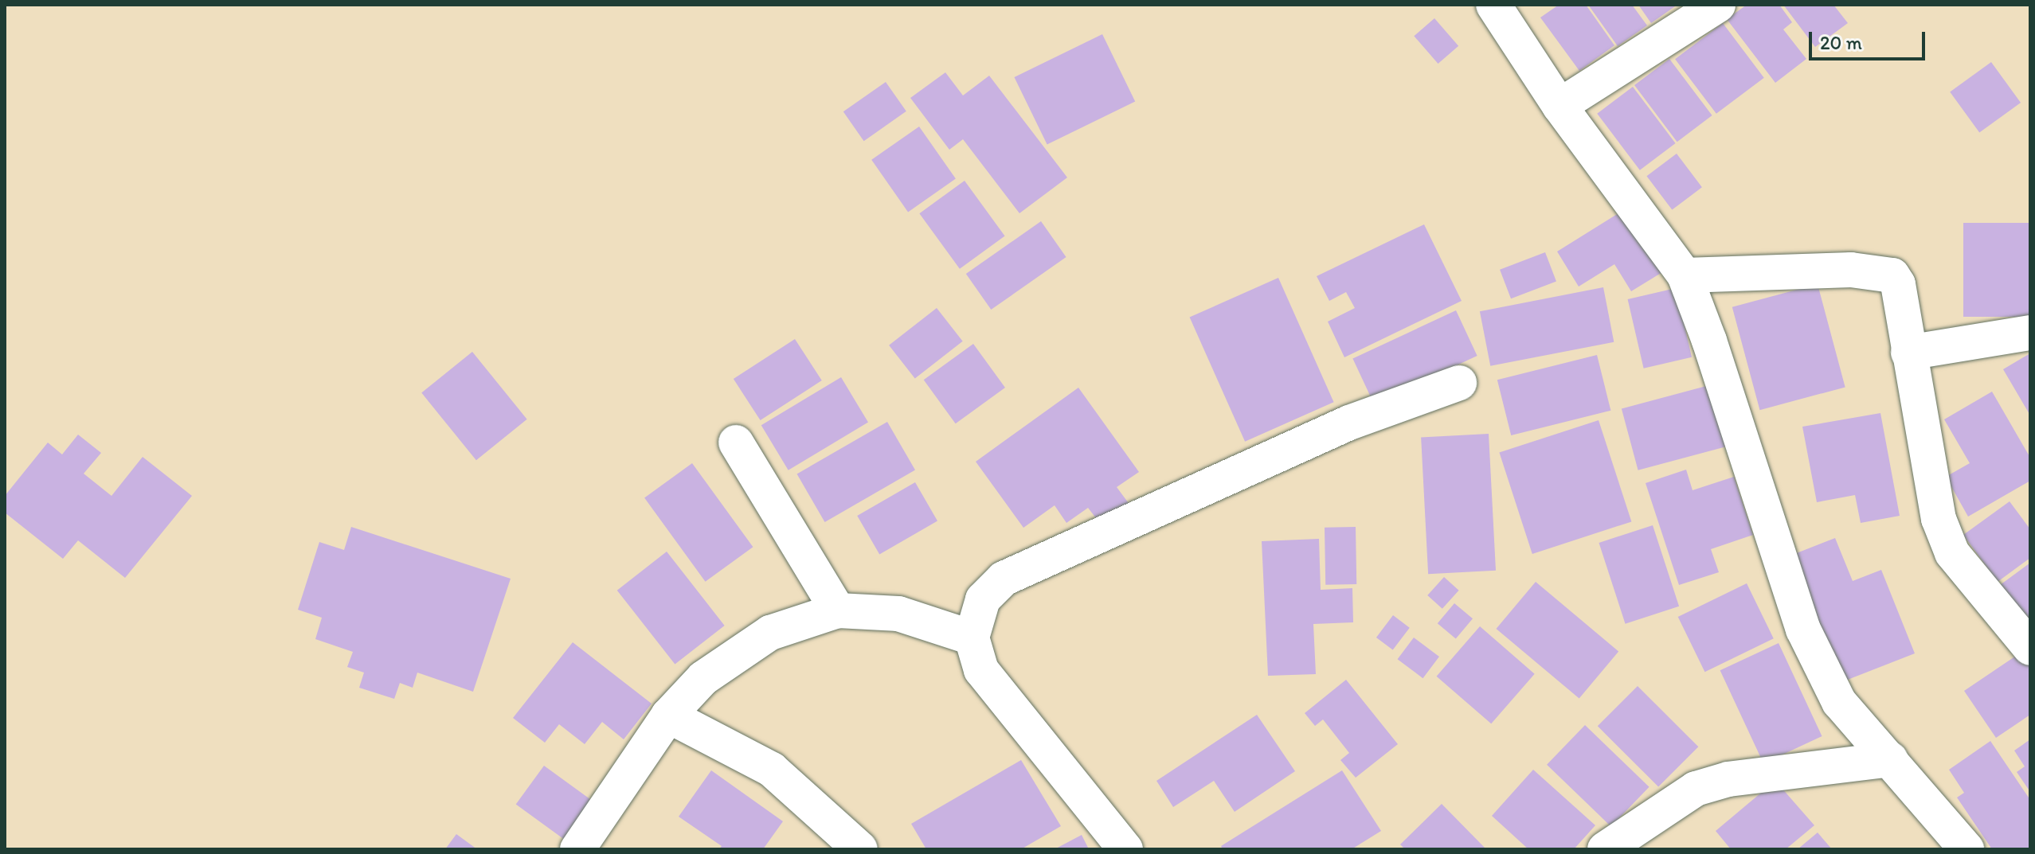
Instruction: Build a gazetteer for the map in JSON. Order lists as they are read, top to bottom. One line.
{"scale_bar":"20 m"}
